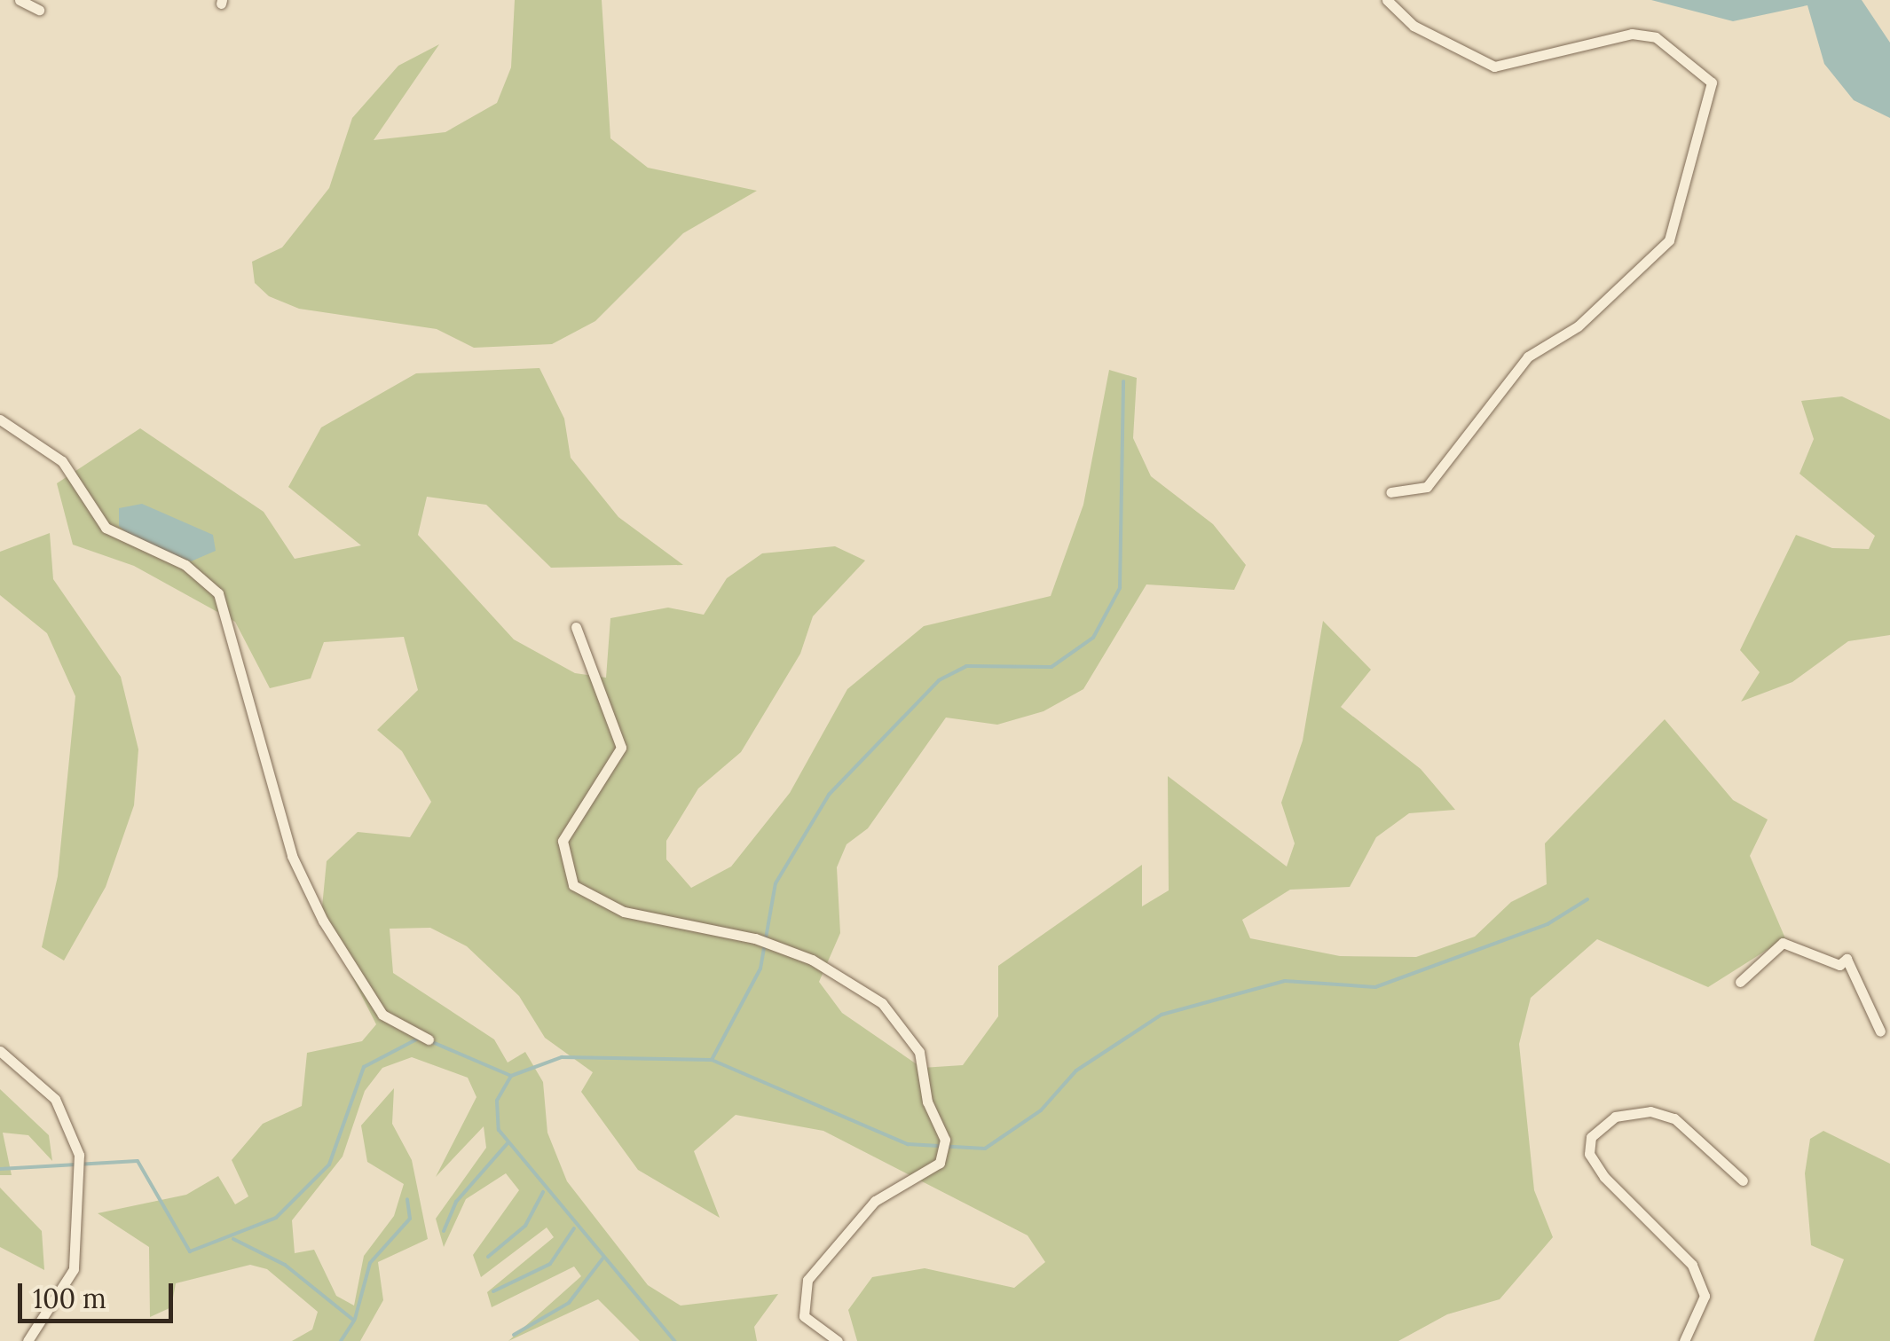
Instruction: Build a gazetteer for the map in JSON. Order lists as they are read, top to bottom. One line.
{"scale_bar":"100 m"}
